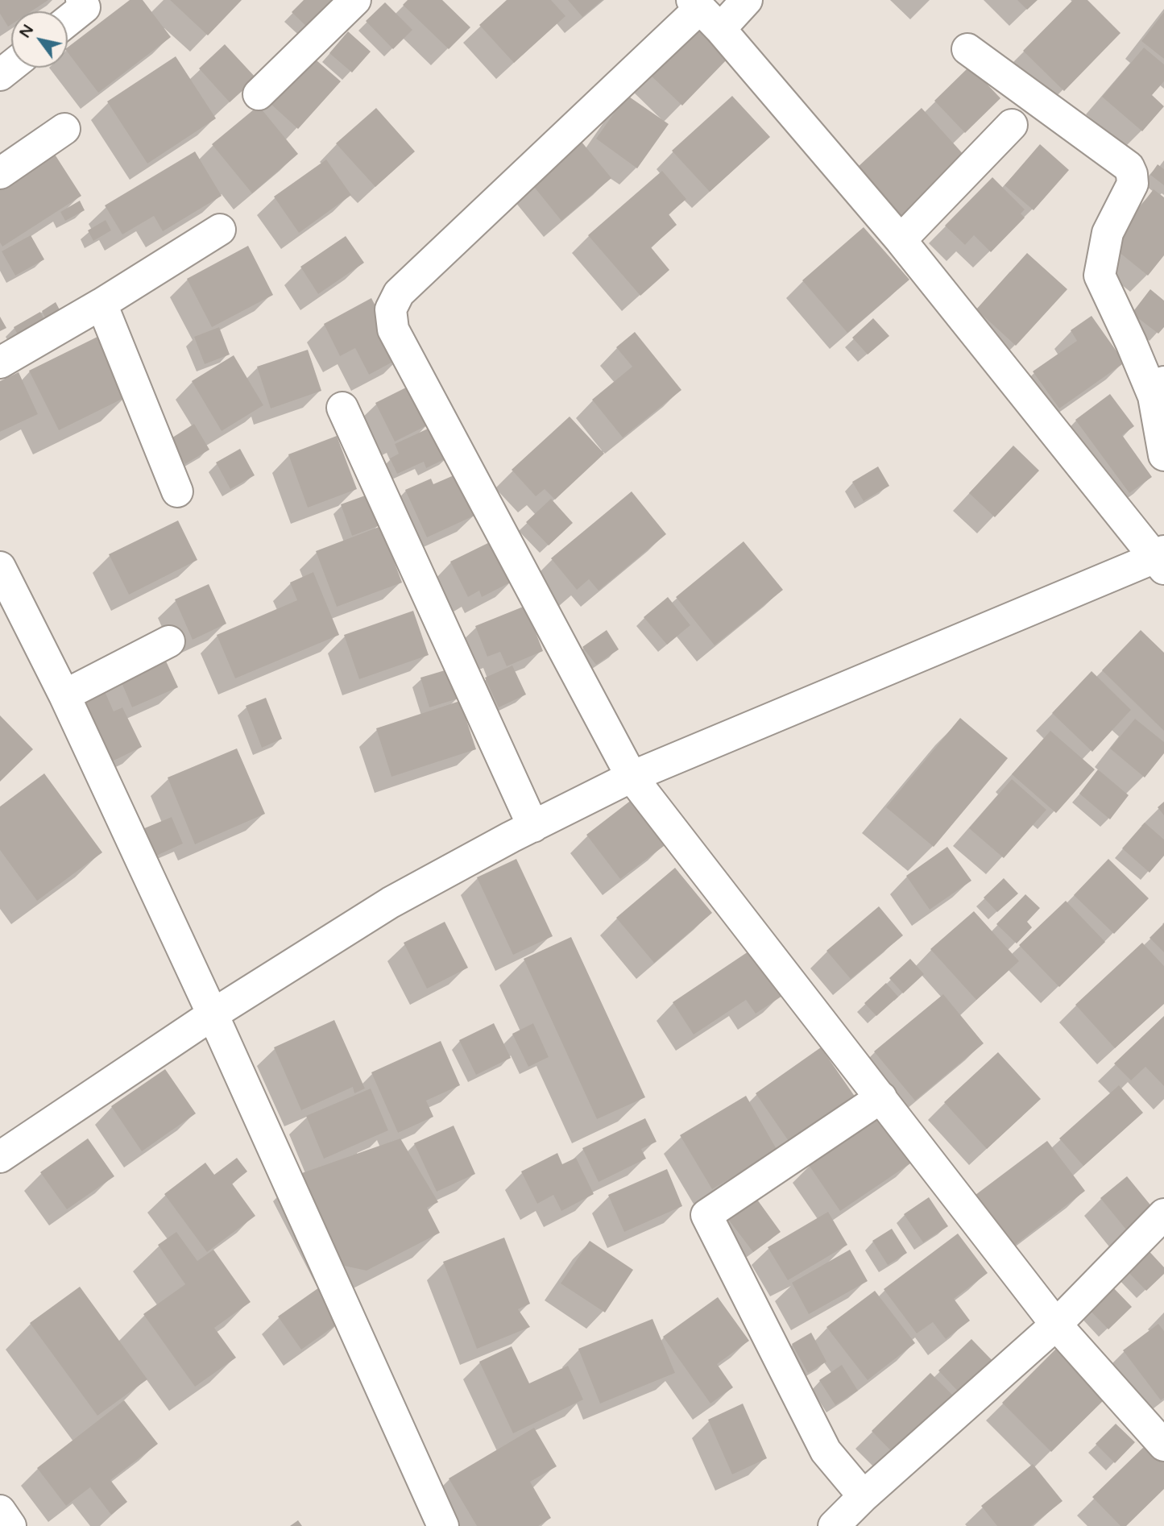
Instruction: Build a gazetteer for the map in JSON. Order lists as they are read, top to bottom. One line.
{"north":"top left"}
